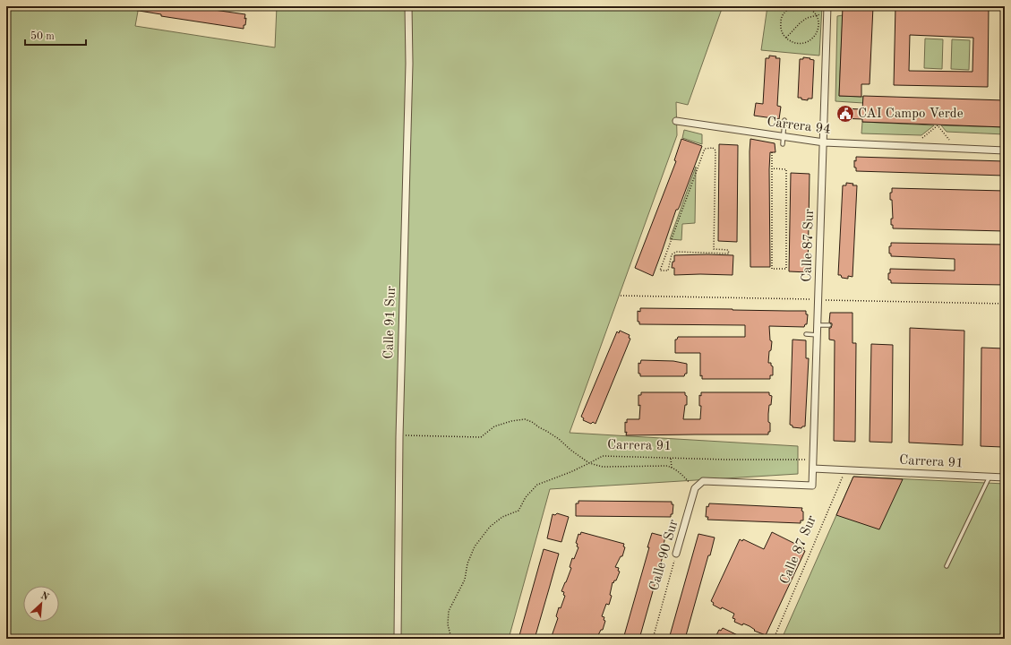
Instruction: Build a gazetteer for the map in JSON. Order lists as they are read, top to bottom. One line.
{"streets":{"street":["Carrera 94","Calle 87 Sur","Calle 91 Sur","Carrera 91","Calle 90 Sur"]},"crossings":[["Carrera 94","Calle 87 Sur"],["Calle 87 Sur","Carrera 91"],["Calle 87 Sur","Calle 90 Sur"]],"places":{"public building":["CAI Campo Verde"]},"scale_bar":"50 m","north":"top right"}
